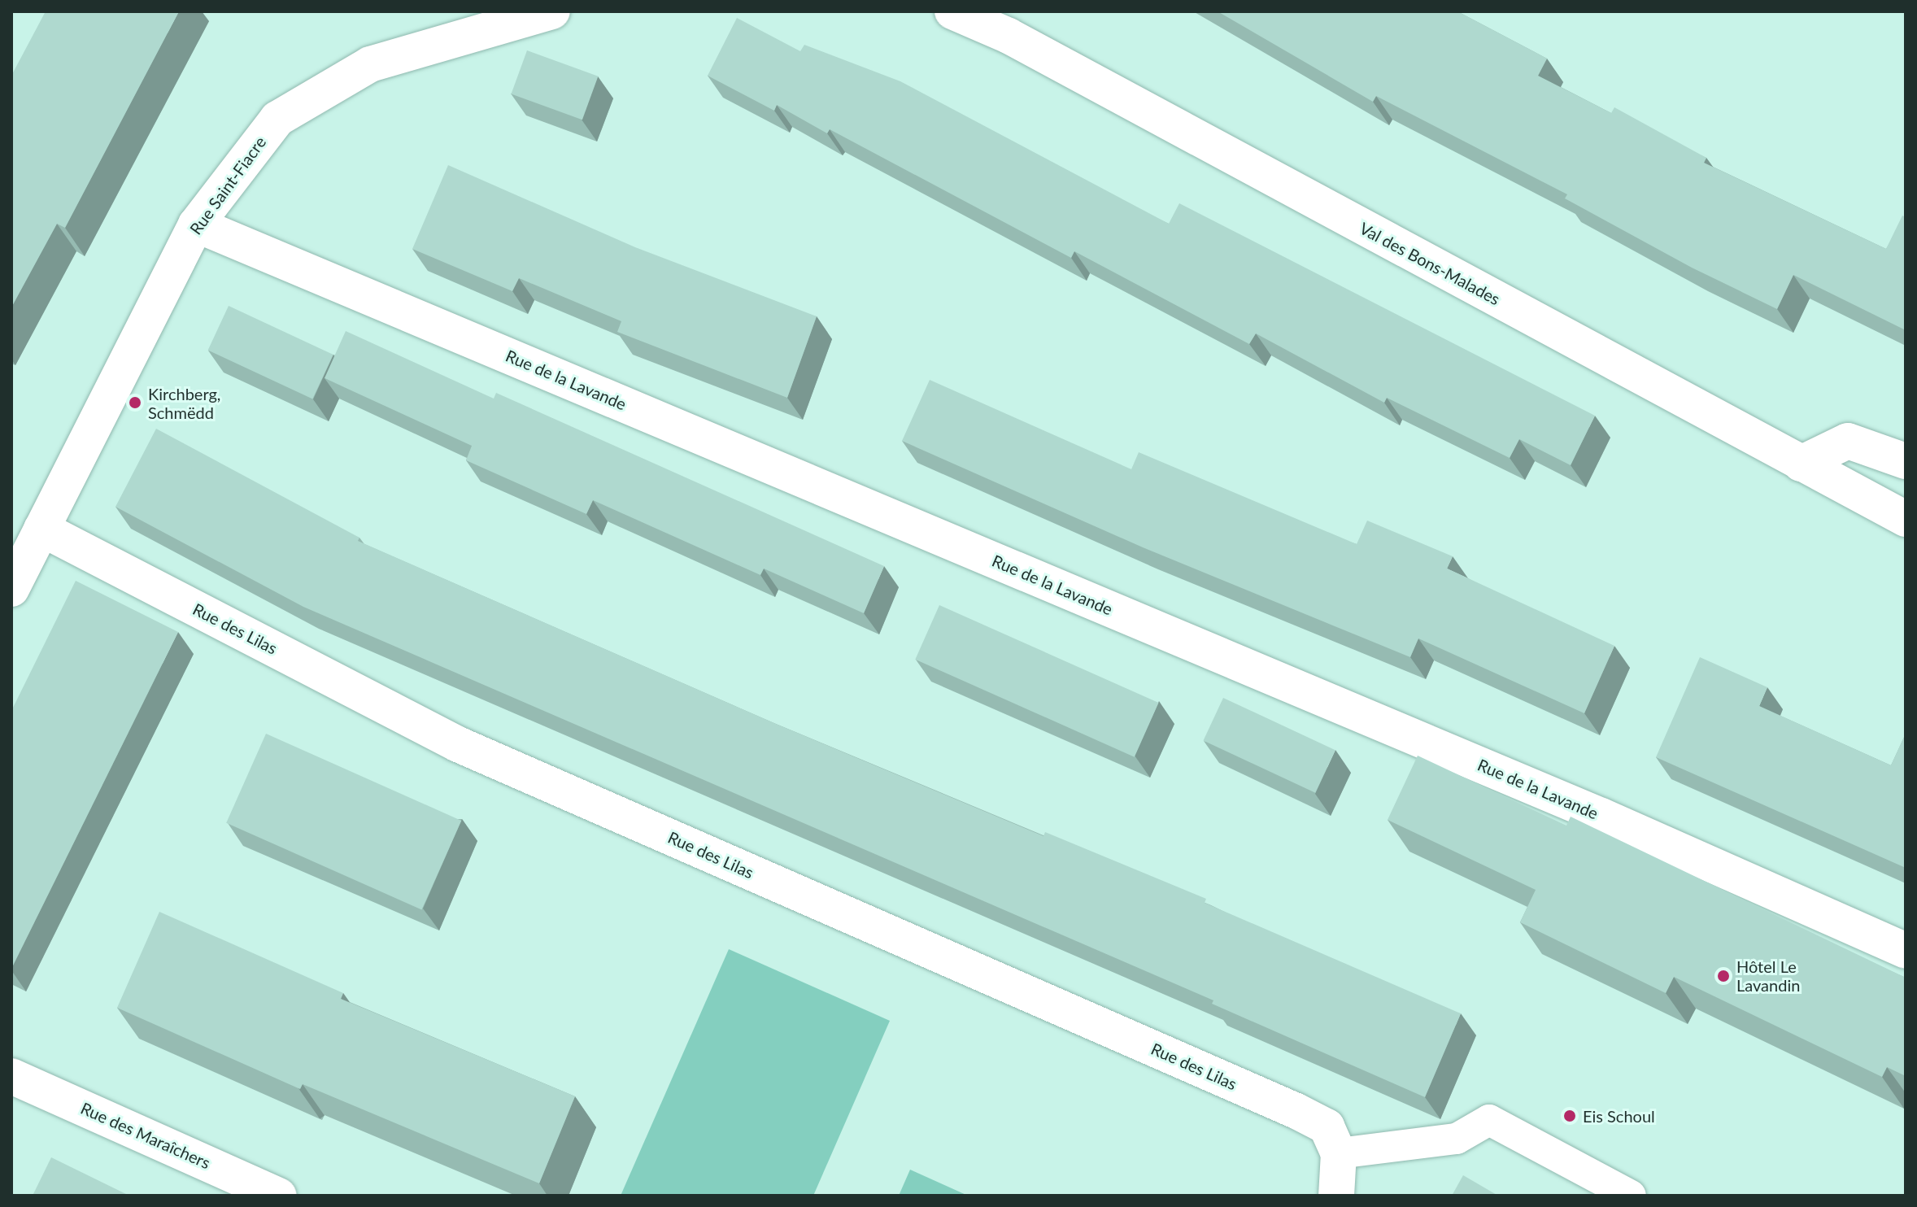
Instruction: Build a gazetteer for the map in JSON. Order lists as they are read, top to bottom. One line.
{"streets":{"street":["Rue Saint-Fiacre","Val des Bons-Malades","Rue de la Lavande","Rue des Lilas","Rue des Maraîchers"]},"crossings":[["Rue Saint-Fiacre","Rue de la Lavande"],["Rue Saint-Fiacre","Rue des Lilas"]],"places":["Kirchberg, Schmëdd","Hôtel Le Lavandin","Eis Schoul"]}
